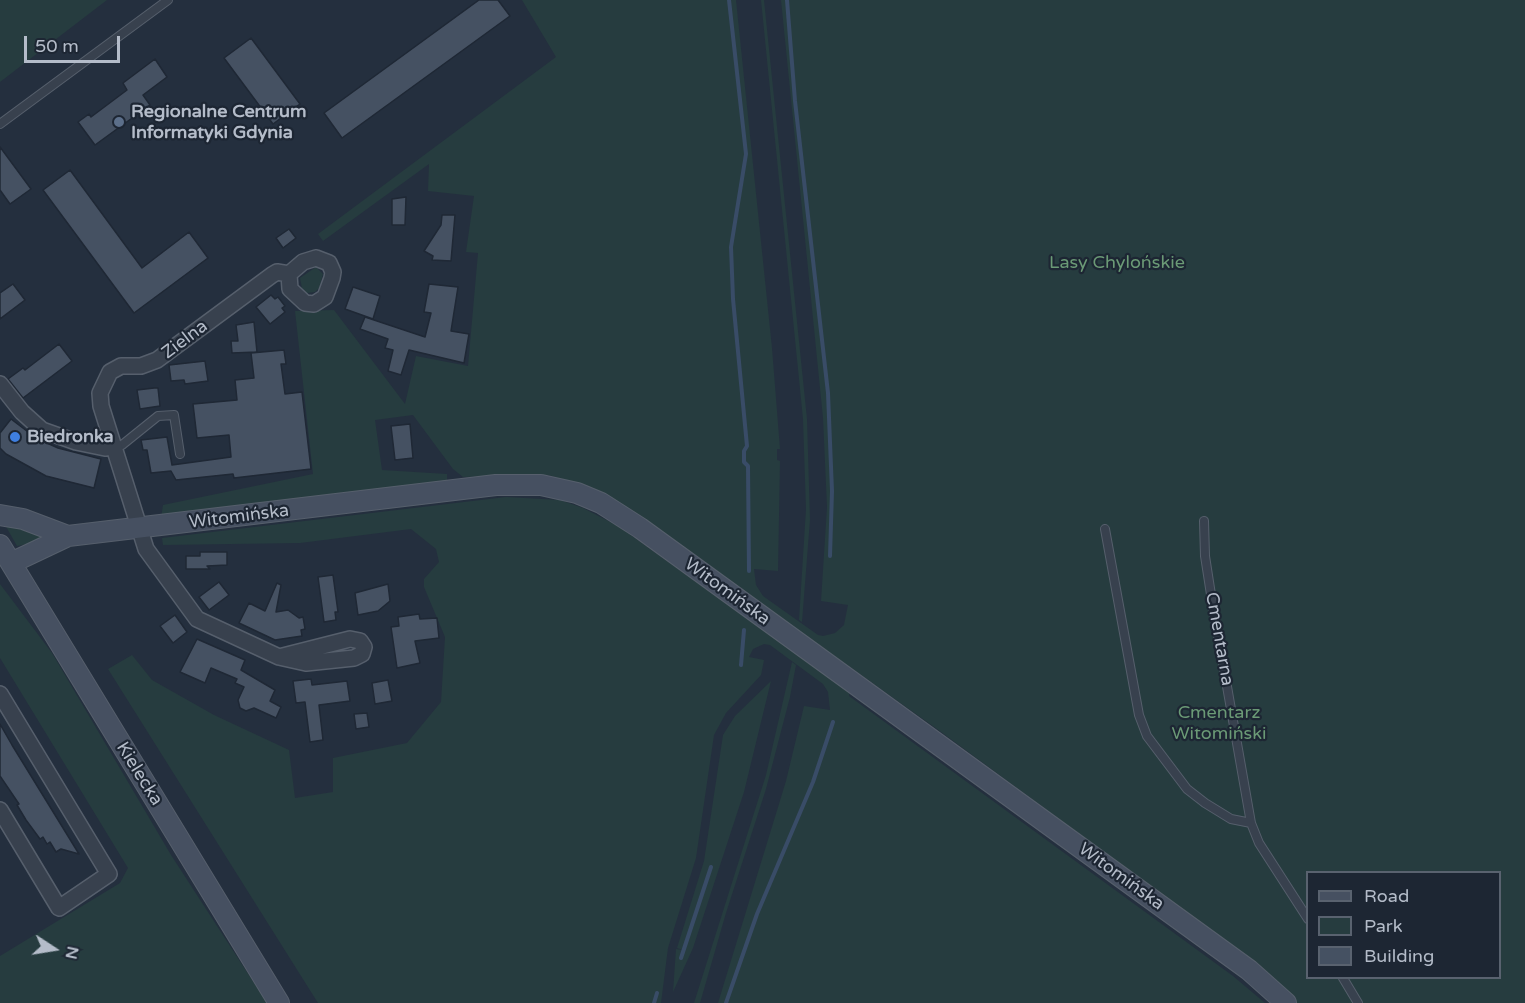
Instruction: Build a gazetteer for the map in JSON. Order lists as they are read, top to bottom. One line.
{"streets":{"street":["Zielna","Witomińska","Kielecka"],"lane":["Cmentarna"]},"crossings":[["Zielna","Witomińska"],["Witomińska","Kielecka"]],"parks":["Lasy Chylońskie","Cmentarz Witomiński"],"places":["Regionalne Centrum Informatyki Gdynia","Biedronka"],"legend":["Road","Park","Building"],"scale_bar":"50 m","north":"right"}
